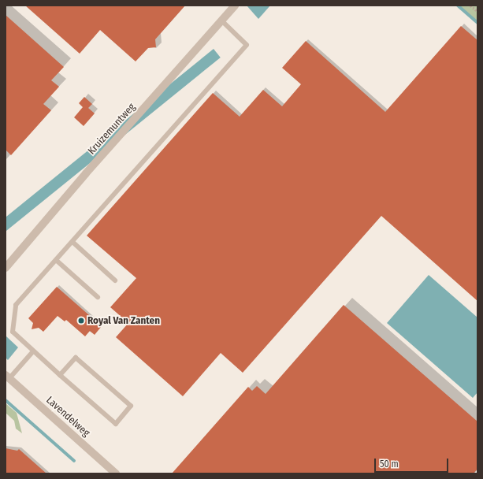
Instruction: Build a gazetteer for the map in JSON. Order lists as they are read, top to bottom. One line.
{"streets":{"street":["Kruizemuntweg","Lavendelweg"]},"places":["Royal Van Zanten"],"scale_bar":"50 m"}
